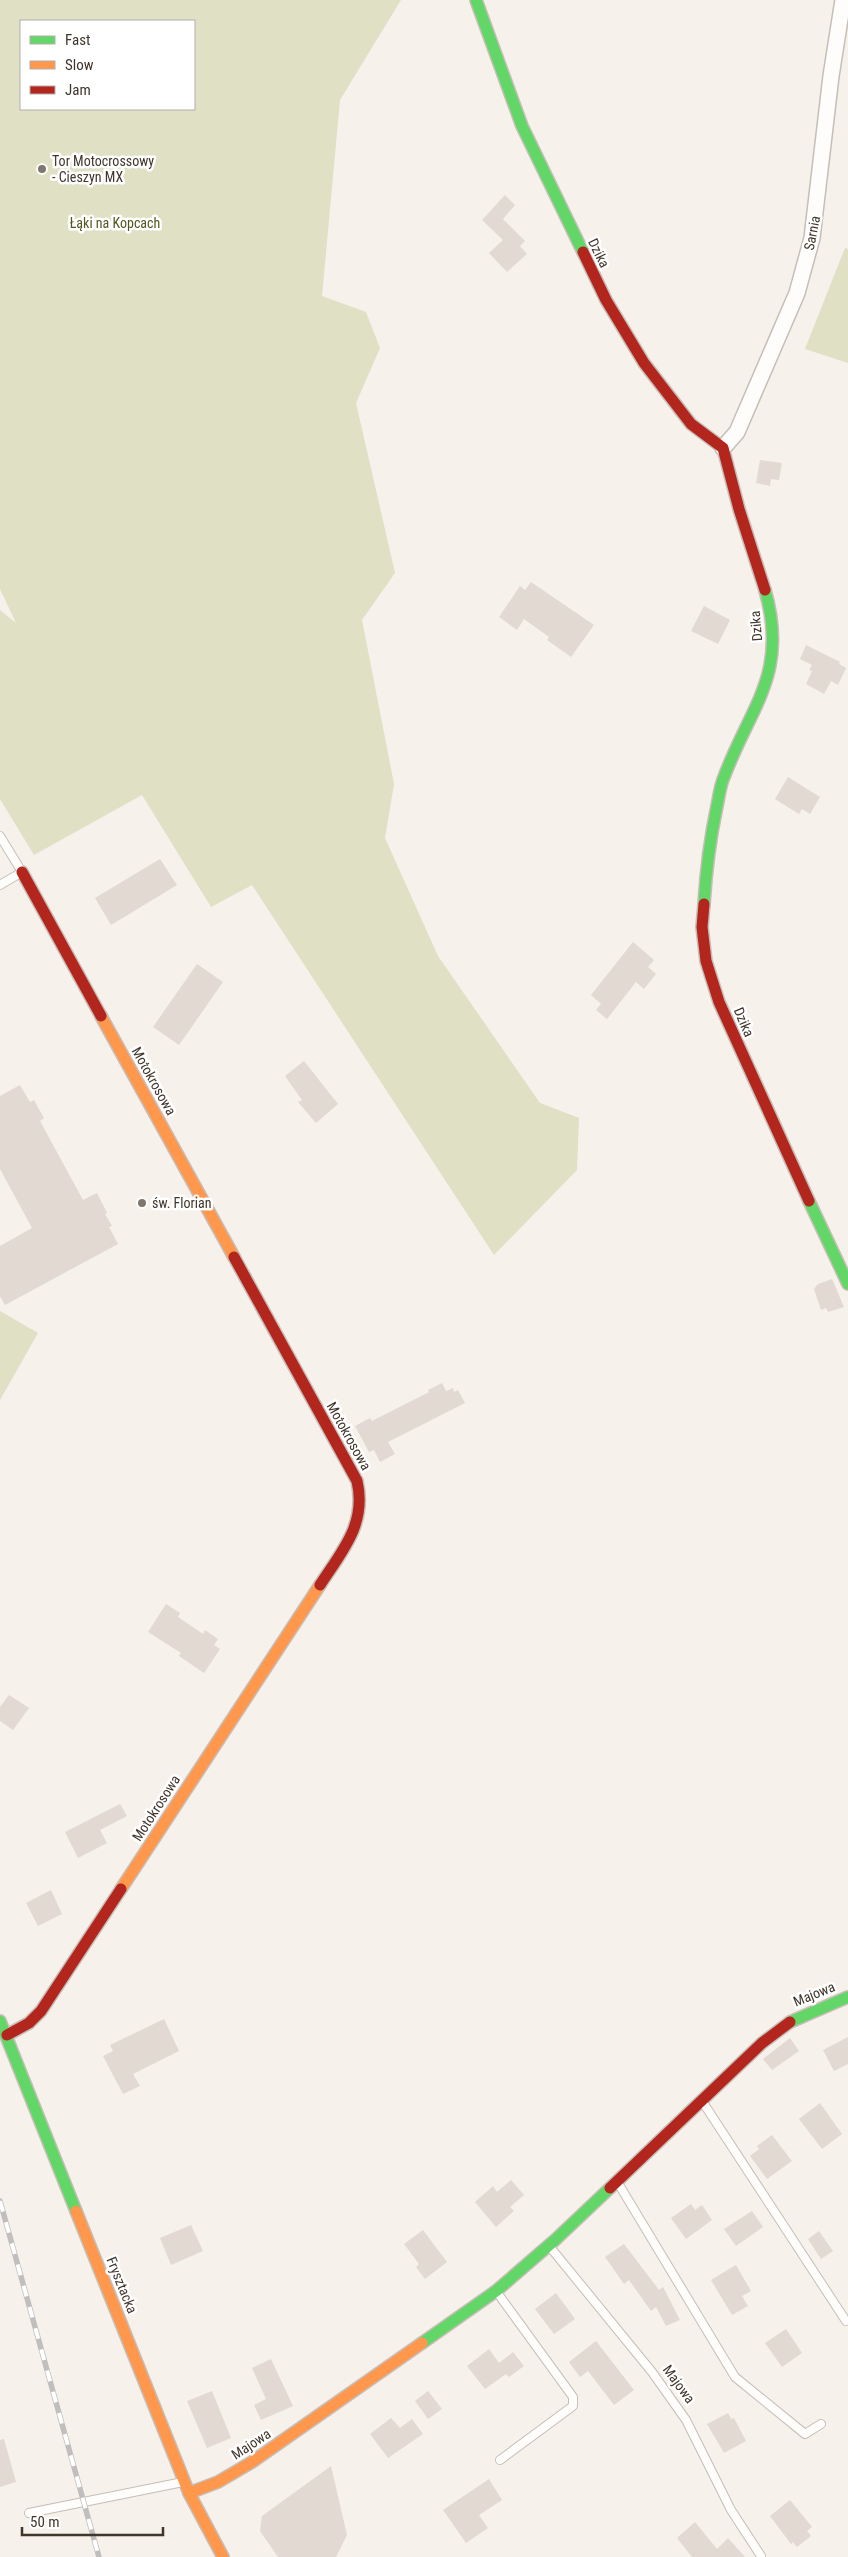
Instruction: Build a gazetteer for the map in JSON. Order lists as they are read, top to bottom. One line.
{"streets":{"street":["Sarnia","Dzika","Motokrosowa","Majowa","Frysztacka"]},"crossings":[["Sarnia","Dzika"],["Motokrosowa","Frysztacka"],["Majowa","Frysztacka"]],"parks":["Łąki na Kopcach"],"places":["Tor Motocrossowy - Cieszyn MX","św. Florian"],"legend":["Fast","Slow","Jam"],"scale_bar":"50 m"}
